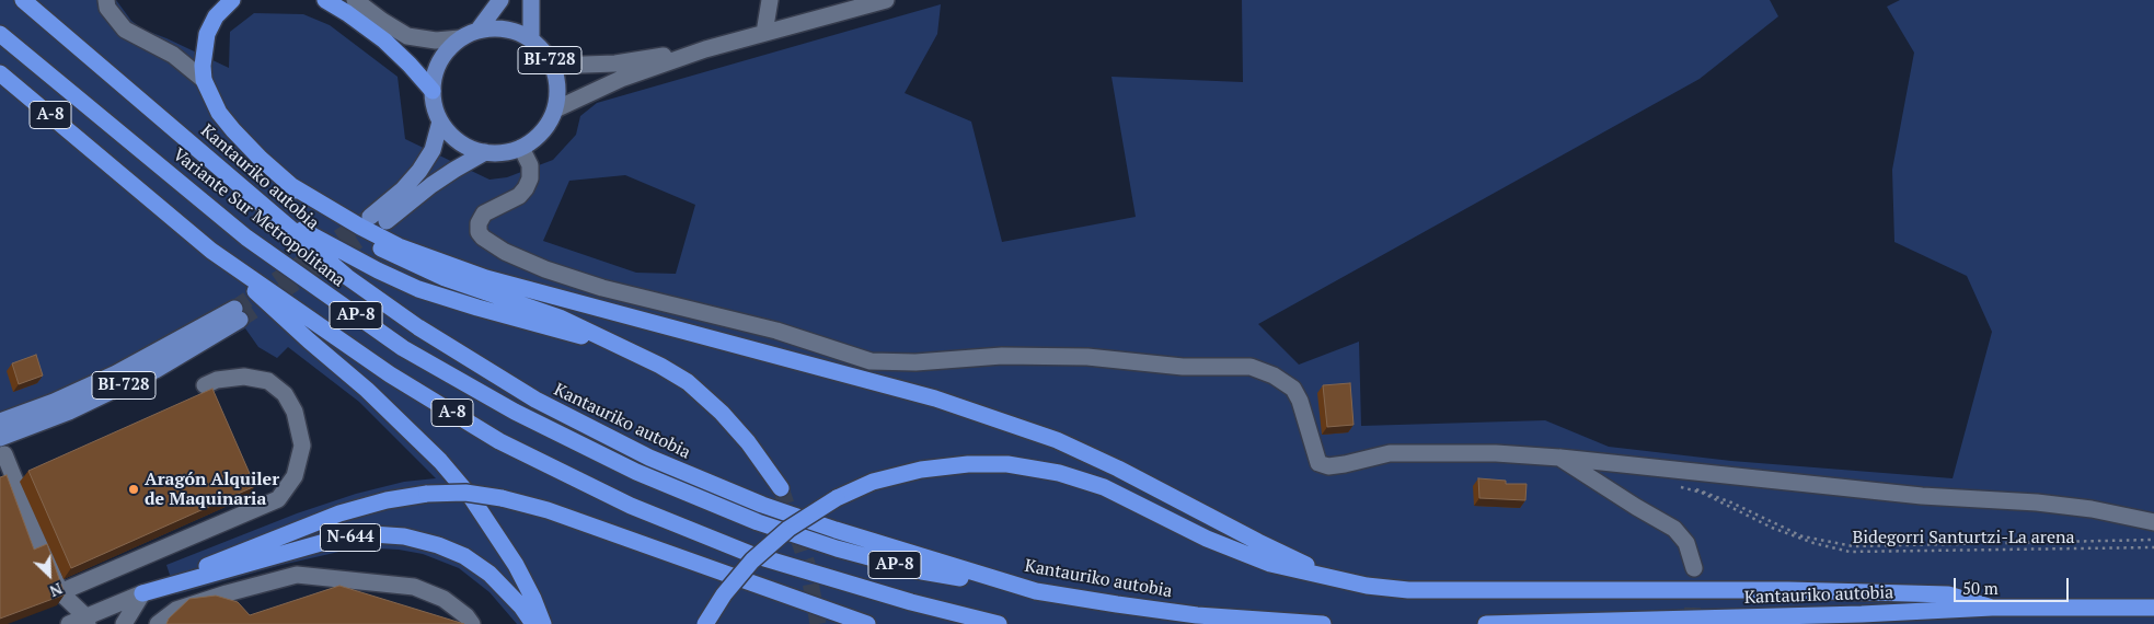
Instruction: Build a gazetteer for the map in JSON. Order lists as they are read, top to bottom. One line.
{"streets":{"highway":["A-8","Kantauriko autobia","Variante Sur Metropolitana","AP-8","N-644"],"main road":["BI-728"],"path":["Bidegorri Santurtzi-La arena"]},"crossings":[["Kantauriko autobia","Variante Sur Metropolitana"]],"places":["Aragón Alquiler de Maquinaria"],"scale_bar":"50 m","north":"bottom right"}
